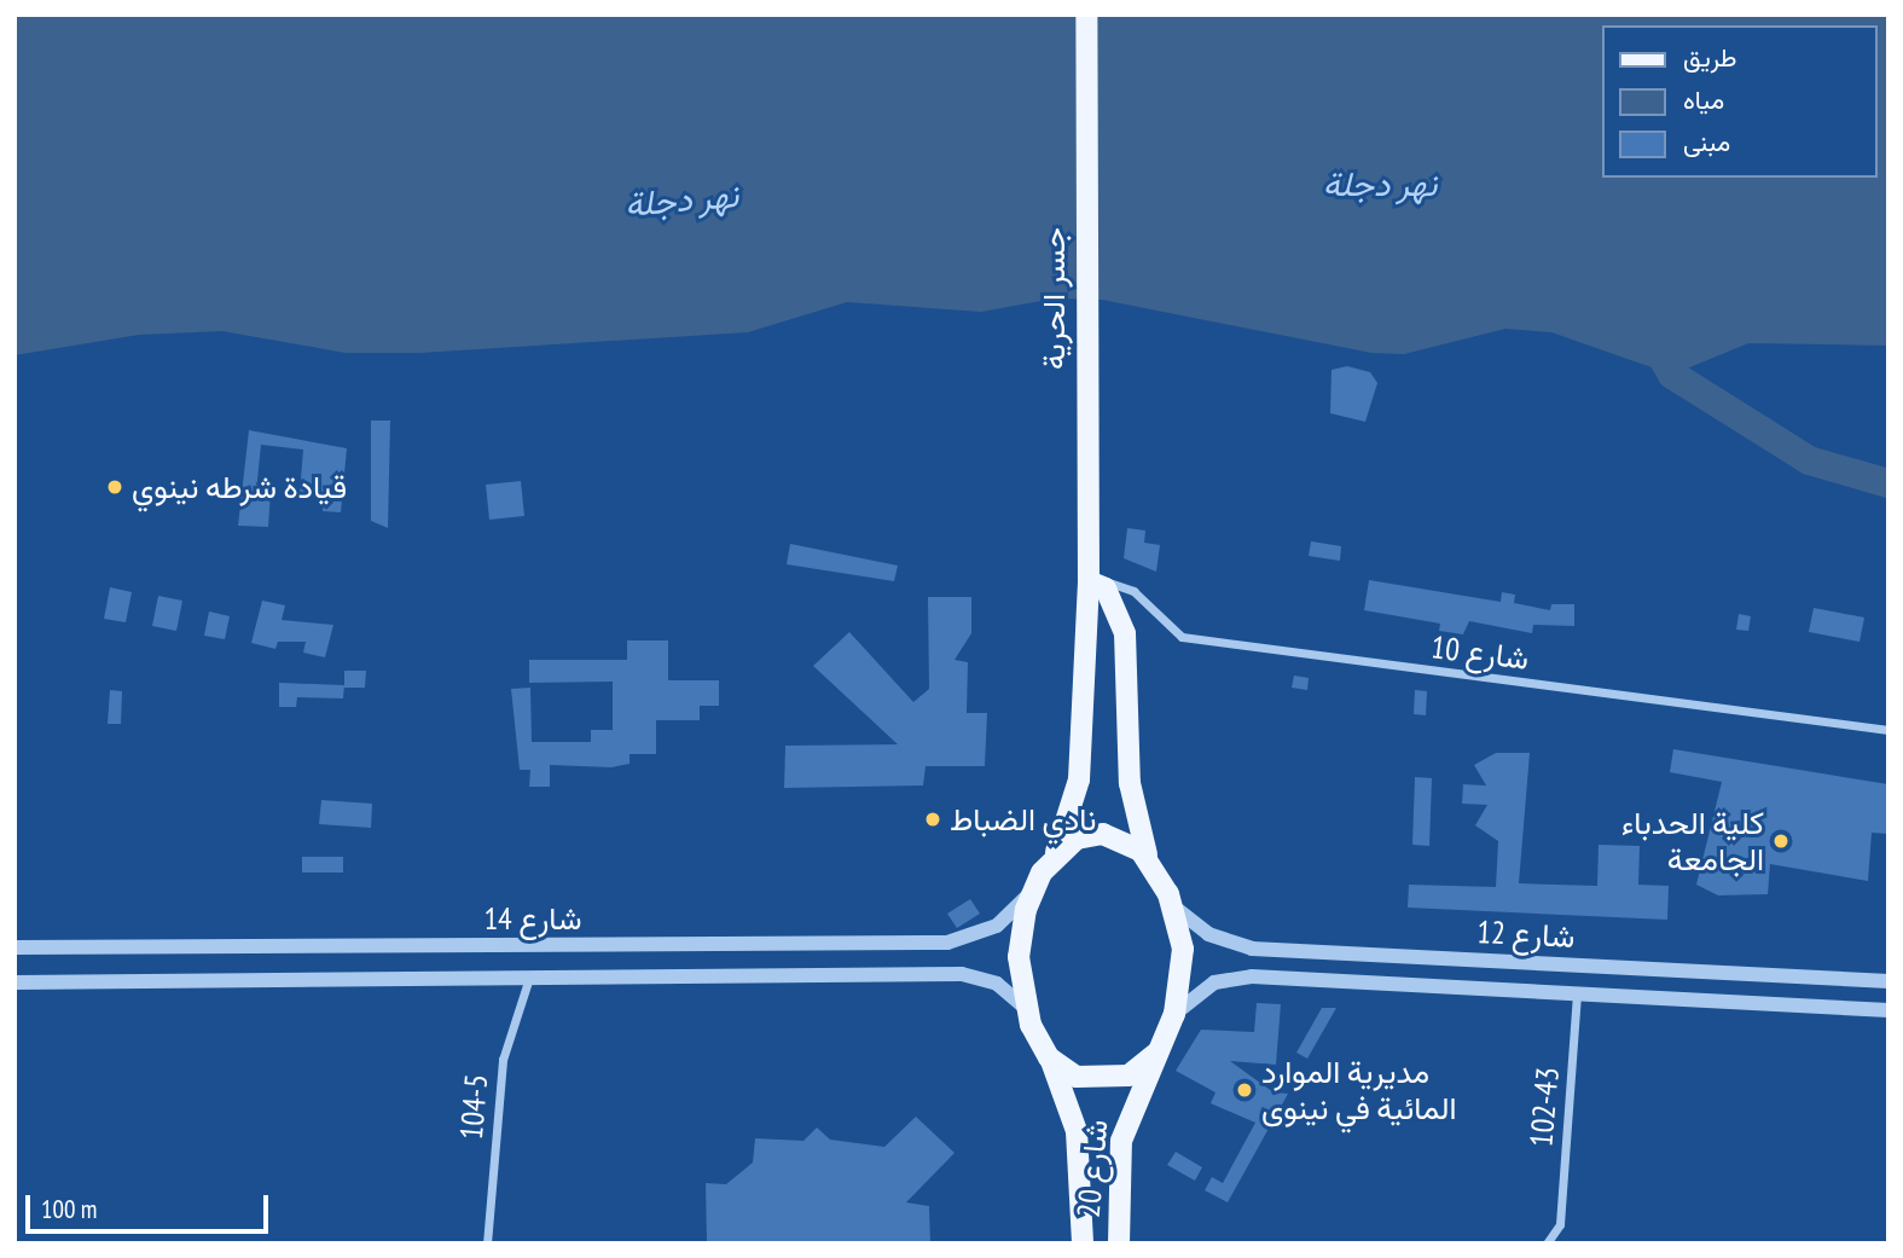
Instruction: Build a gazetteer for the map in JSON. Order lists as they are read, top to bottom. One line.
{"streets":{"main road":["جسر الحرية","شارع 20"],"street":["شارع 10","شارع 14","شارع 12","104-5","102-43"]},"crossings":[["جسر الحرية","شارع 10"],["جسر الحرية","شارع 14"],["جسر الحرية","شارع 12"],["جسر الحرية","شارع 20"],["شارع 14","شارع 12"],["شارع 14","104-5"],["شارع 14","شارع 20"],["شارع 12","102-43"],["شارع 12","شارع 20"]],"water":["نهر دجلة"],"places":["قيادة شرطه نينوي","نادي الضباط","كلية الحدباء الجامعة","مديرية الموارد المائية في نينوى"],"legend":["طريق","مياه","مبنى"],"scale_bar":"100 m"}
